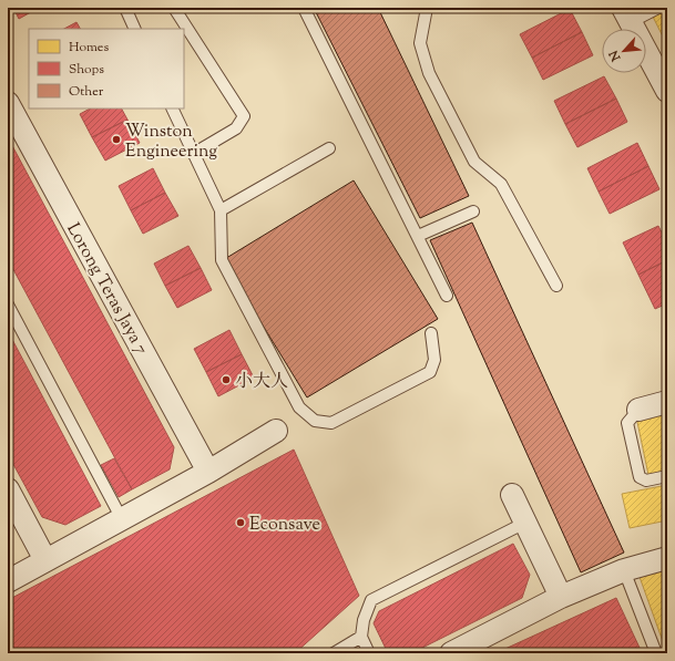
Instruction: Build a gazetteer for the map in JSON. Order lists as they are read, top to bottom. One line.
{"streets":{"street":["Lorong Teras Jaya 7"]},"places":["Winston Engineering","小大人","Econsave"],"legend":["Homes","Shops","Other"],"north":"bottom left"}
